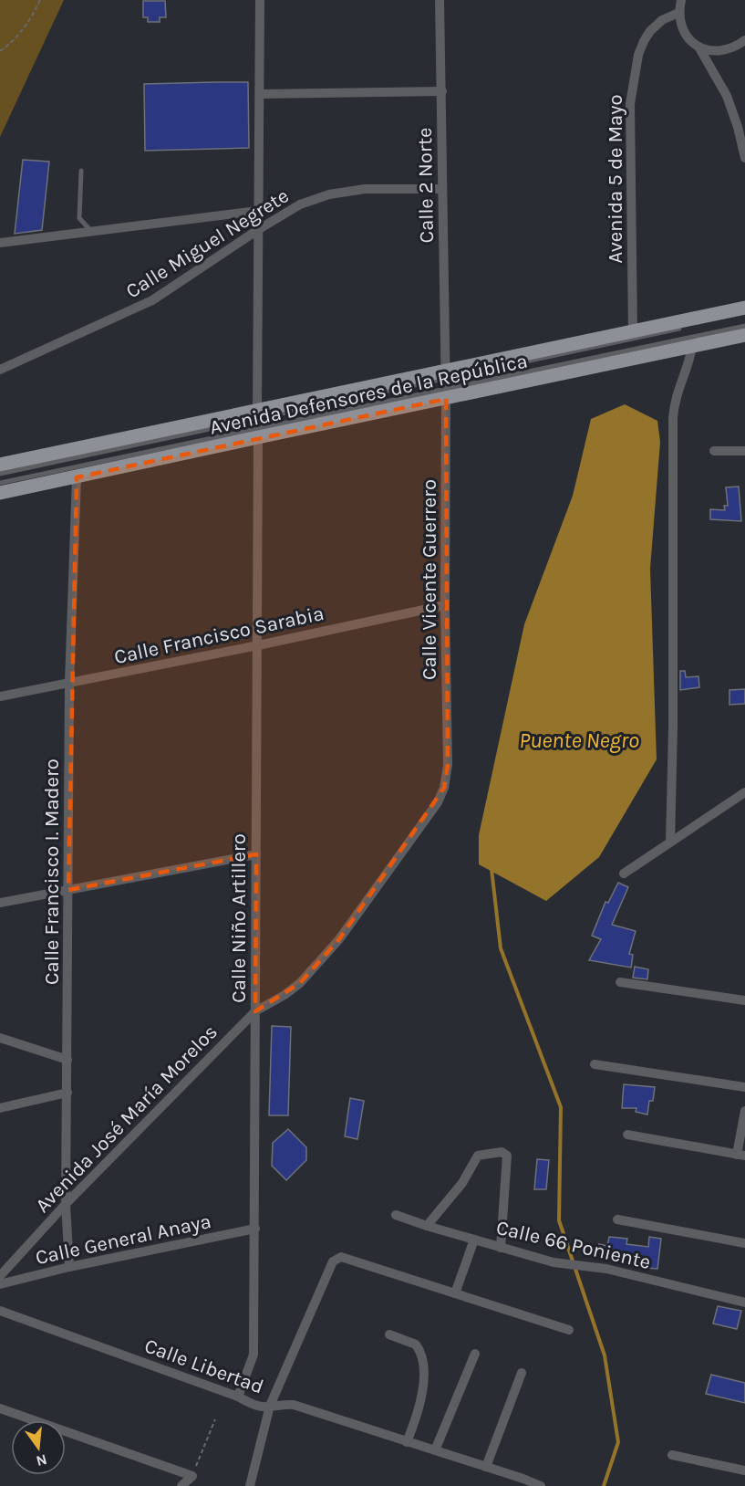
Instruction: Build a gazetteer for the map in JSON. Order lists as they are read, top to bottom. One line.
{"streets":{"main road":["Avenida Defensores de la República"],"street":["Avenida 5 de Mayo","Calle 2 Norte","Calle Miguel Negrete","Calle Vicente Guerrero","Calle Francisco Sarabia","Calle Francisco I. Madero","Calle Niño Artillero","Avenida José María Morelos","Calle General Anaya","Calle 66 Poniente","Calle Libertad"]},"crossings":[["Avenida 5 de Mayo","Avenida Defensores de la República"],["Calle 2 Norte","Calle Miguel Negrete"],["Calle 2 Norte","Avenida Defensores de la República"],["Calle 2 Norte","Calle Vicente Guerrero"],["Avenida Defensores de la República","Calle Vicente Guerrero"],["Avenida Defensores de la República","Calle Francisco I. Madero"],["Avenida Defensores de la República","Calle Niño Artillero"],["Calle Vicente Guerrero","Calle Francisco Sarabia"],["Calle Vicente Guerrero","Avenida José María Morelos"],["Calle Francisco Sarabia","Calle Francisco I. Madero"],["Calle Francisco Sarabia","Calle Niño Artillero"],["Calle Francisco I. Madero","Avenida José María Morelos"],["Calle Francisco I. Madero","Calle General Anaya"],["Calle Niño Artillero","Avenida José María Morelos"],["Calle Niño Artillero","Calle General Anaya"],["Calle Niño Artillero","Calle Libertad"]],"water":["Puente Negro"],"north":"bottom"}
